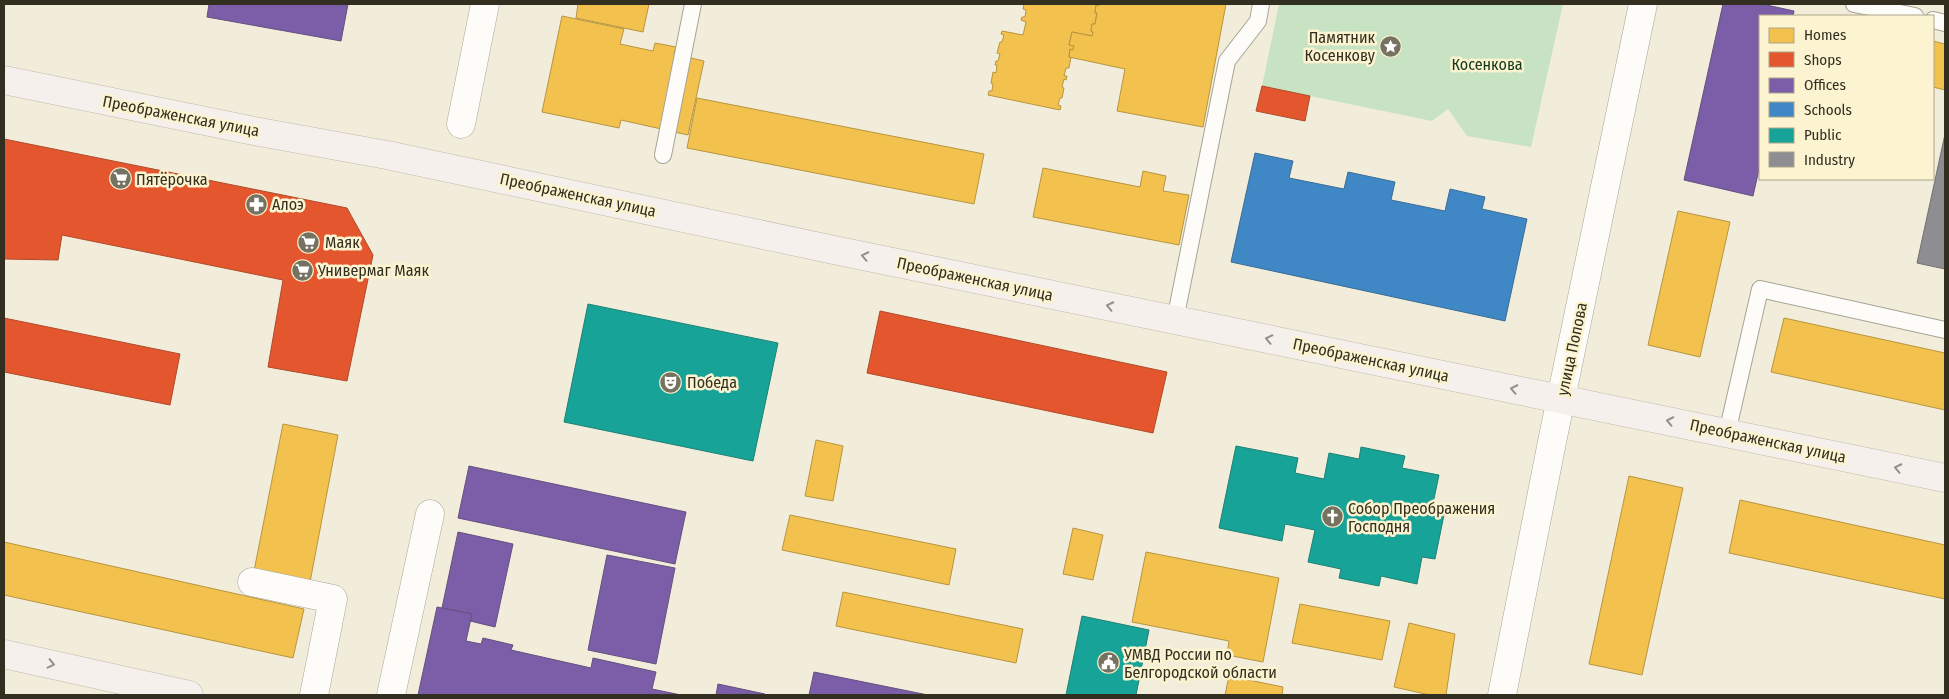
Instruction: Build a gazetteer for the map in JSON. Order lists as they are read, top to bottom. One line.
{"streets":{"main road":["Преображенская улица","улица Попова"]},"crossings":[["Преображенская улица","улица Попова"]],"one_way":["Преображенская улица"],"parks":["Косенкова"],"places":{"place":["Памятник Косенкову"],"supermarket":["Пятёрочка","Маяк","Универмаг Маяк"],"pharmacy":["Алоэ"],"theatre":["Победа"],"church":["Собор Преображения Господня"],"public building":["УМВД России по Белгородской области"]},"legend":["Homes","Shops","Offices","Schools","Public","Industry"]}
